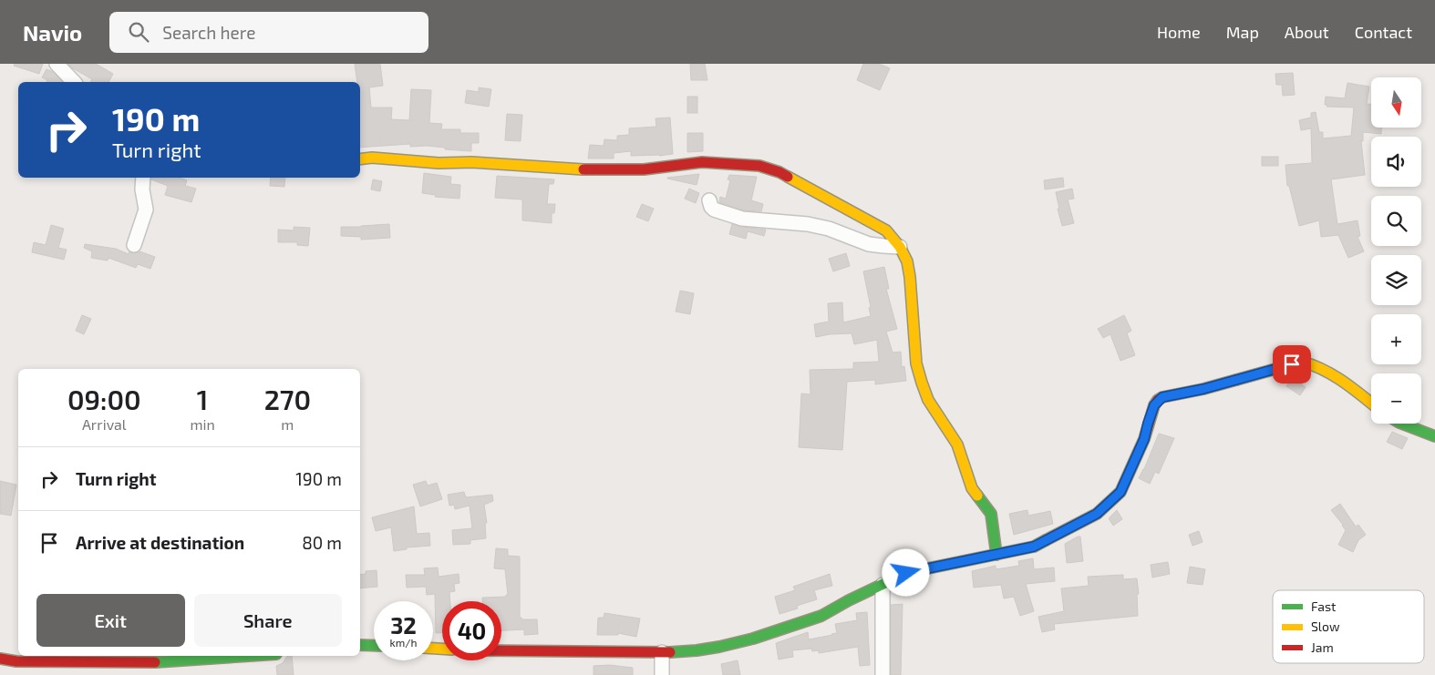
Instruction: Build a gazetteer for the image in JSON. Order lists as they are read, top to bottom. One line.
{"legend":["Fast","Slow","Jam"],"north":"bottom","page":{"header":"Navio","search":"Search here","nav":["Home","Map","About","Contact"],"map_buttons":["+","−"],"turn":["190 m","Turn right"],"eta":["09:00","Arrival","1","min","270","m"],"list":[{"name":"Turn right","value":"190 m"},{"name":"Arrive at destination","value":"80 m"}],"buttons":["Exit","Share"],"speed":"32 km/h","limit":"40"}}
